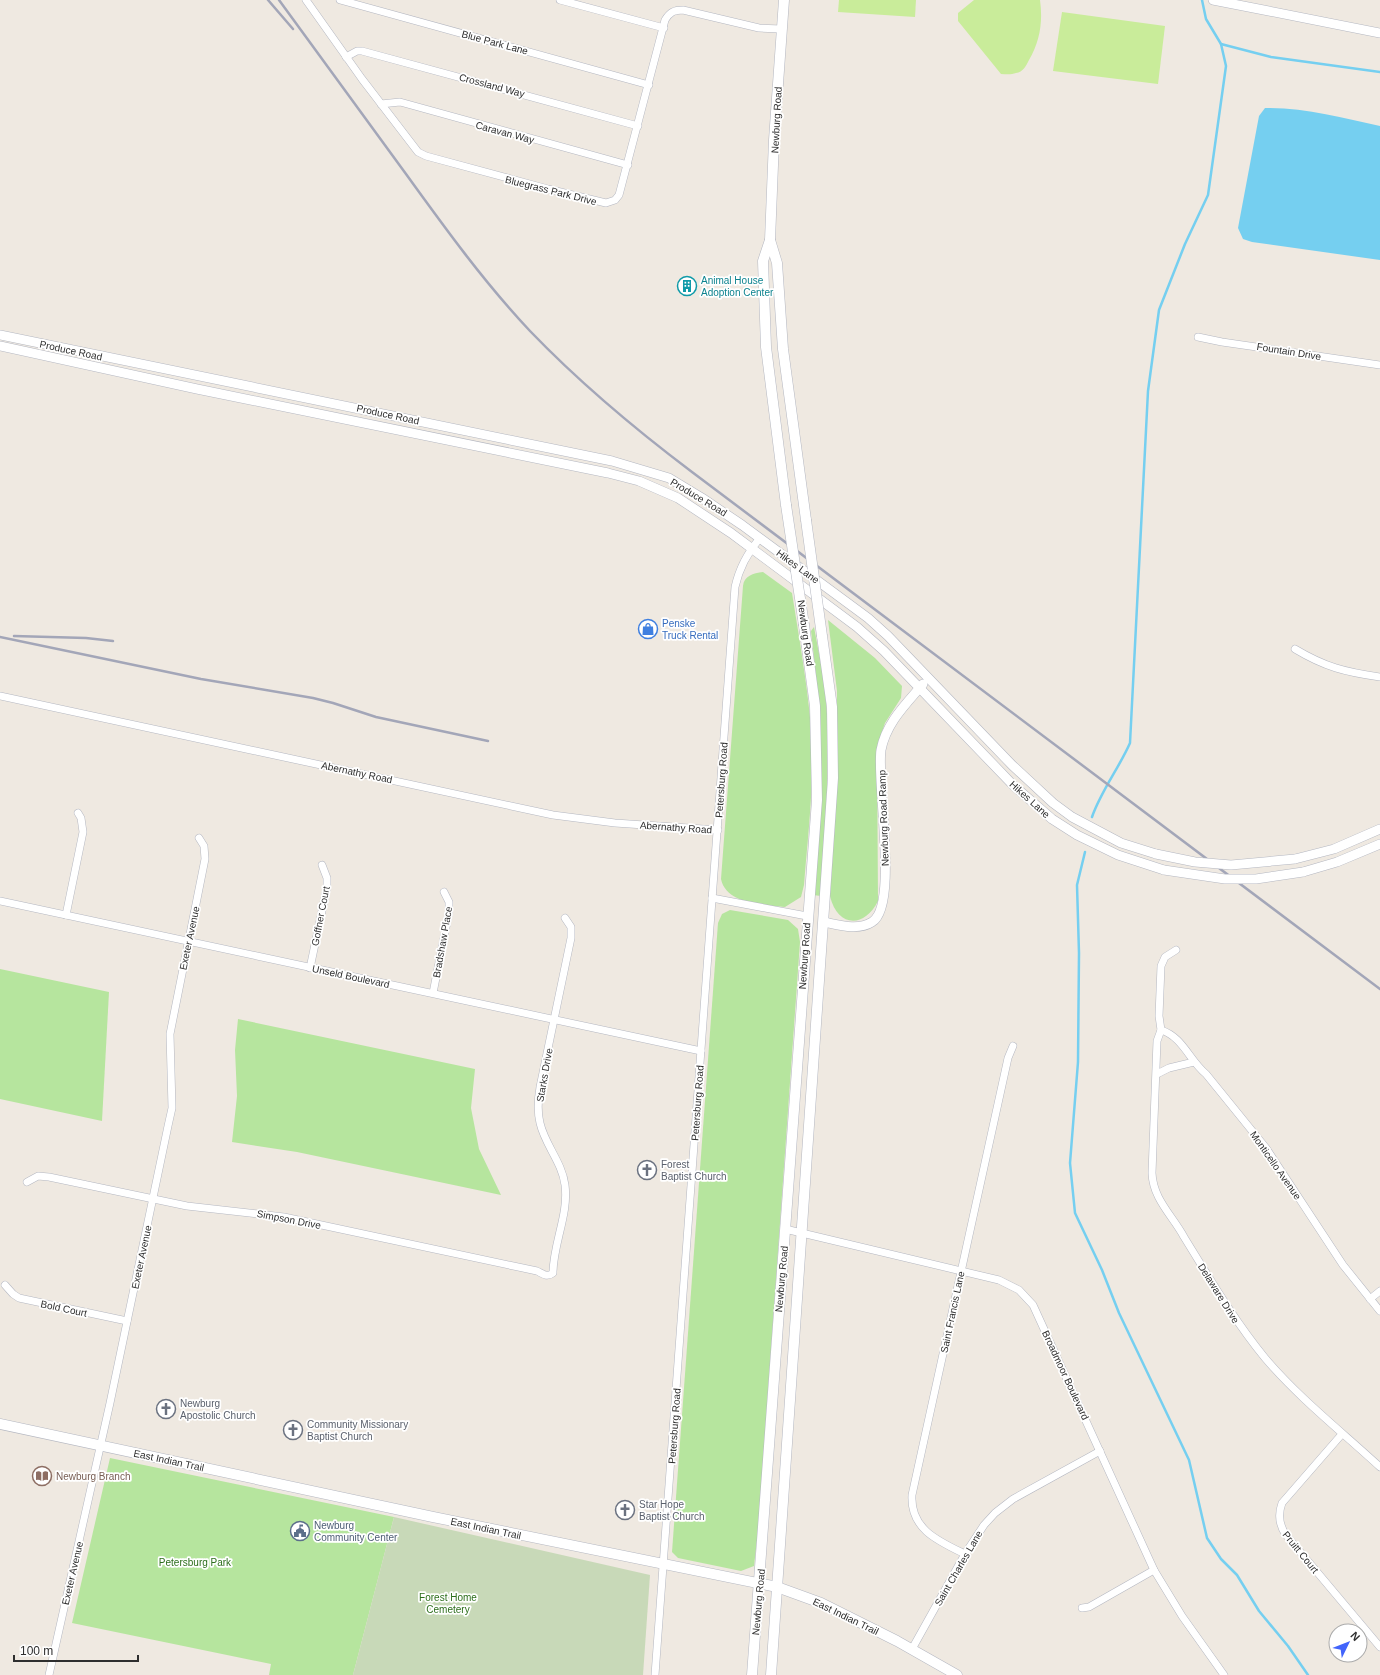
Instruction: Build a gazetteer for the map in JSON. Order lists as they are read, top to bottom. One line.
{"streets":{"main road":["Newburg Road","East Indian Trail"],"street":["Blue Park Lane","Crossland Way","Caravan Way","Bluegrass Park Drive","Produce Road","Fountain Drive","Hikes Lane","Abernathy Road","Petersburg Road","Newburg Road Ramp","Goffner Court","Exeter Avenue","Bradshaw Place","Unseld Boulevard","Starks Drive","Monticello Avenue","Simpson Drive","Delaware Drive","Bold Court","Saint Francis Lane","Broadmoor Boulevard","Pruitt Court","Saint Charles Lane"]},"crossings":[["Blue Park Lane","Bluegrass Park Drive"],["Crossland Way","Bluegrass Park Drive"],["Newburg Road","Bluegrass Park Drive"],["Newburg Road","Newburg Road Ramp"],["Newburg Road","Broadmoor Boulevard"],["Newburg Road","East Indian Trail"],["Caravan Way","Bluegrass Park Drive"],["Produce Road","Hikes Lane"],["Produce Road","Petersburg Road"],["Hikes Lane","Petersburg Road"],["Hikes Lane","Newburg Road Ramp"],["Abernathy Road","Petersburg Road"],["Petersburg Road","Unseld Boulevard"],["Petersburg Road","East Indian Trail"],["Goffner Court","Unseld Boulevard"],["Exeter Avenue","Unseld Boulevard"],["Exeter Avenue","Simpson Drive"],["Exeter Avenue","Bold Court"],["Exeter Avenue","East Indian Trail"],["Bradshaw Place","Unseld Boulevard"],["Unseld Boulevard","Starks Drive"],["Starks Drive","Simpson Drive"],["Monticello Avenue","Delaware Drive"],["Delaware Drive","Pruitt Court"],["Saint Francis Lane","Broadmoor Boulevard"],["Saint Francis Lane","Saint Charles Lane"],["Broadmoor Boulevard","Saint Charles Lane"],["East Indian Trail","Saint Charles Lane"]],"parks":["Petersburg Park","Forest Home Cemetery"],"places":{"building":["Animal House Adoption Center"],"shop":["Penske Truck Rental"],"church":["Forest Baptist Church","Newburg Apostolic Church","Community Missionary Baptist Church","Star Hope Baptist Church"],"library":["Newburg Branch"],"public building":["Newburg Community Center"]},"scale_bar":"100 m","north":"top right"}
